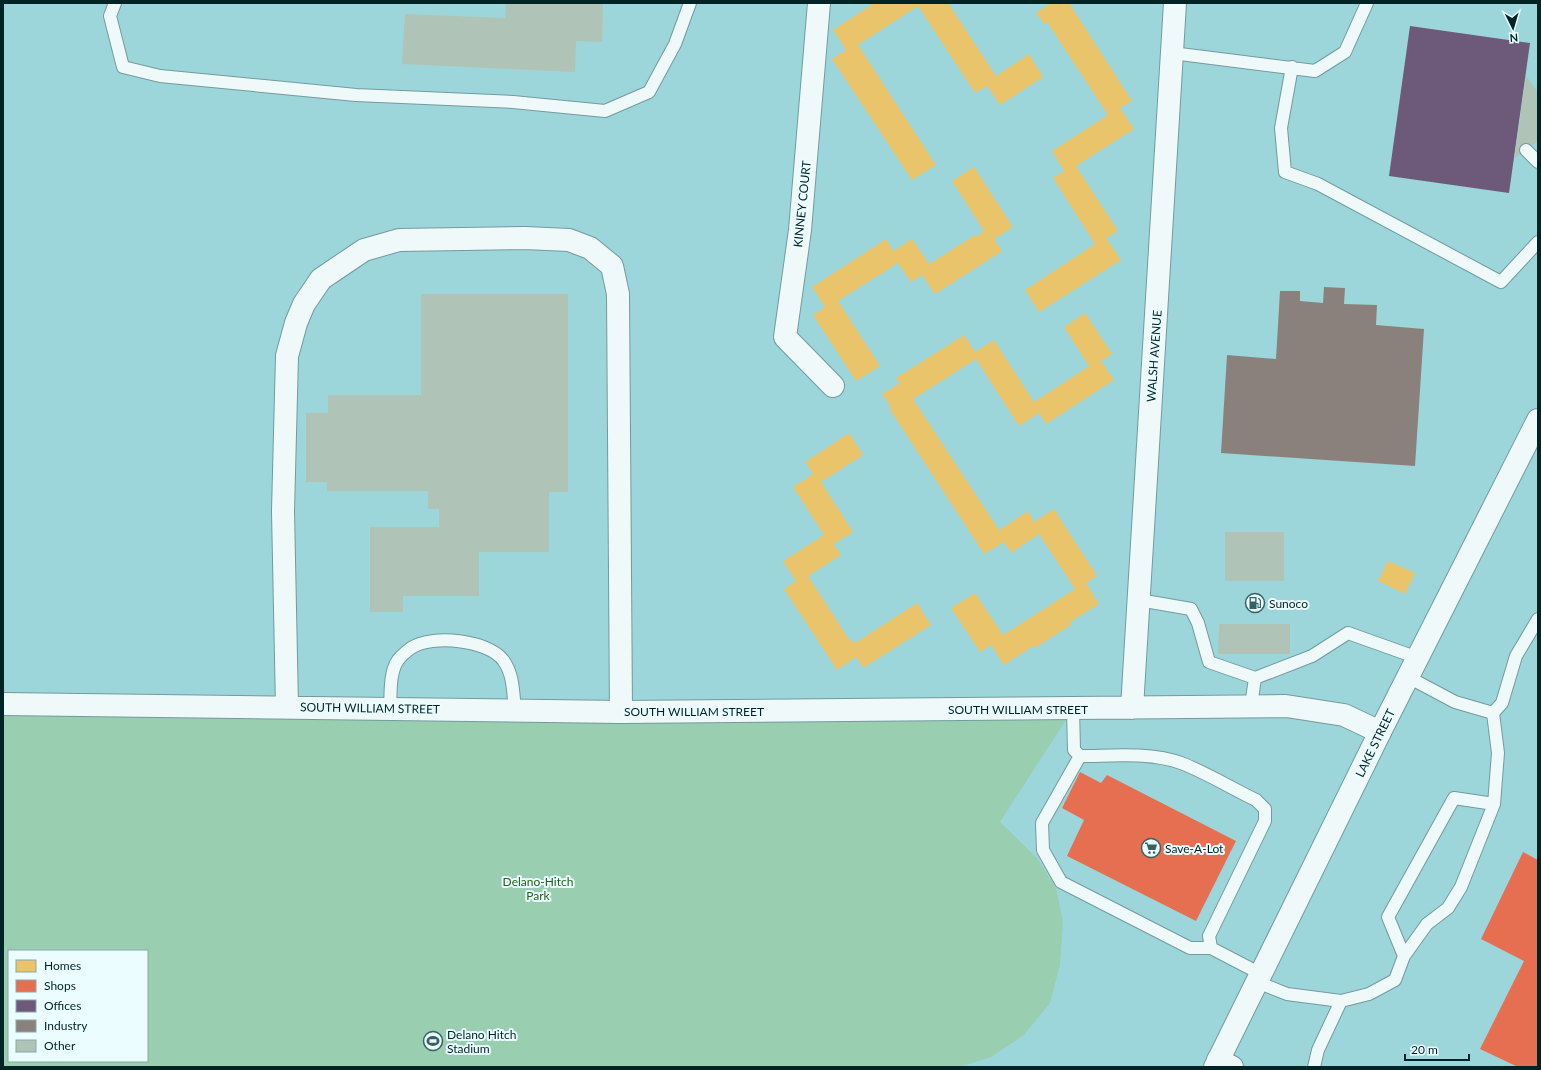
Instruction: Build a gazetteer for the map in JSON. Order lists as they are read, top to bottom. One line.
{"streets":{"street":["KINNEY COURT","WALSH AVENUE","SOUTH WILLIAM STREET","LAKE STREET"]},"crossings":[["WALSH AVENUE","SOUTH WILLIAM STREET"],["SOUTH WILLIAM STREET","LAKE STREET"]],"parks":["Delano-Hitch Park"],"places":{"fuel station":["Sunoco"],"supermarket":["Save-A-Lot"],"sports":["Delano Hitch Stadium"]},"legend":["Homes","Shops","Offices","Industry","Other"],"scale_bar":"20 m","north":"bottom"}
